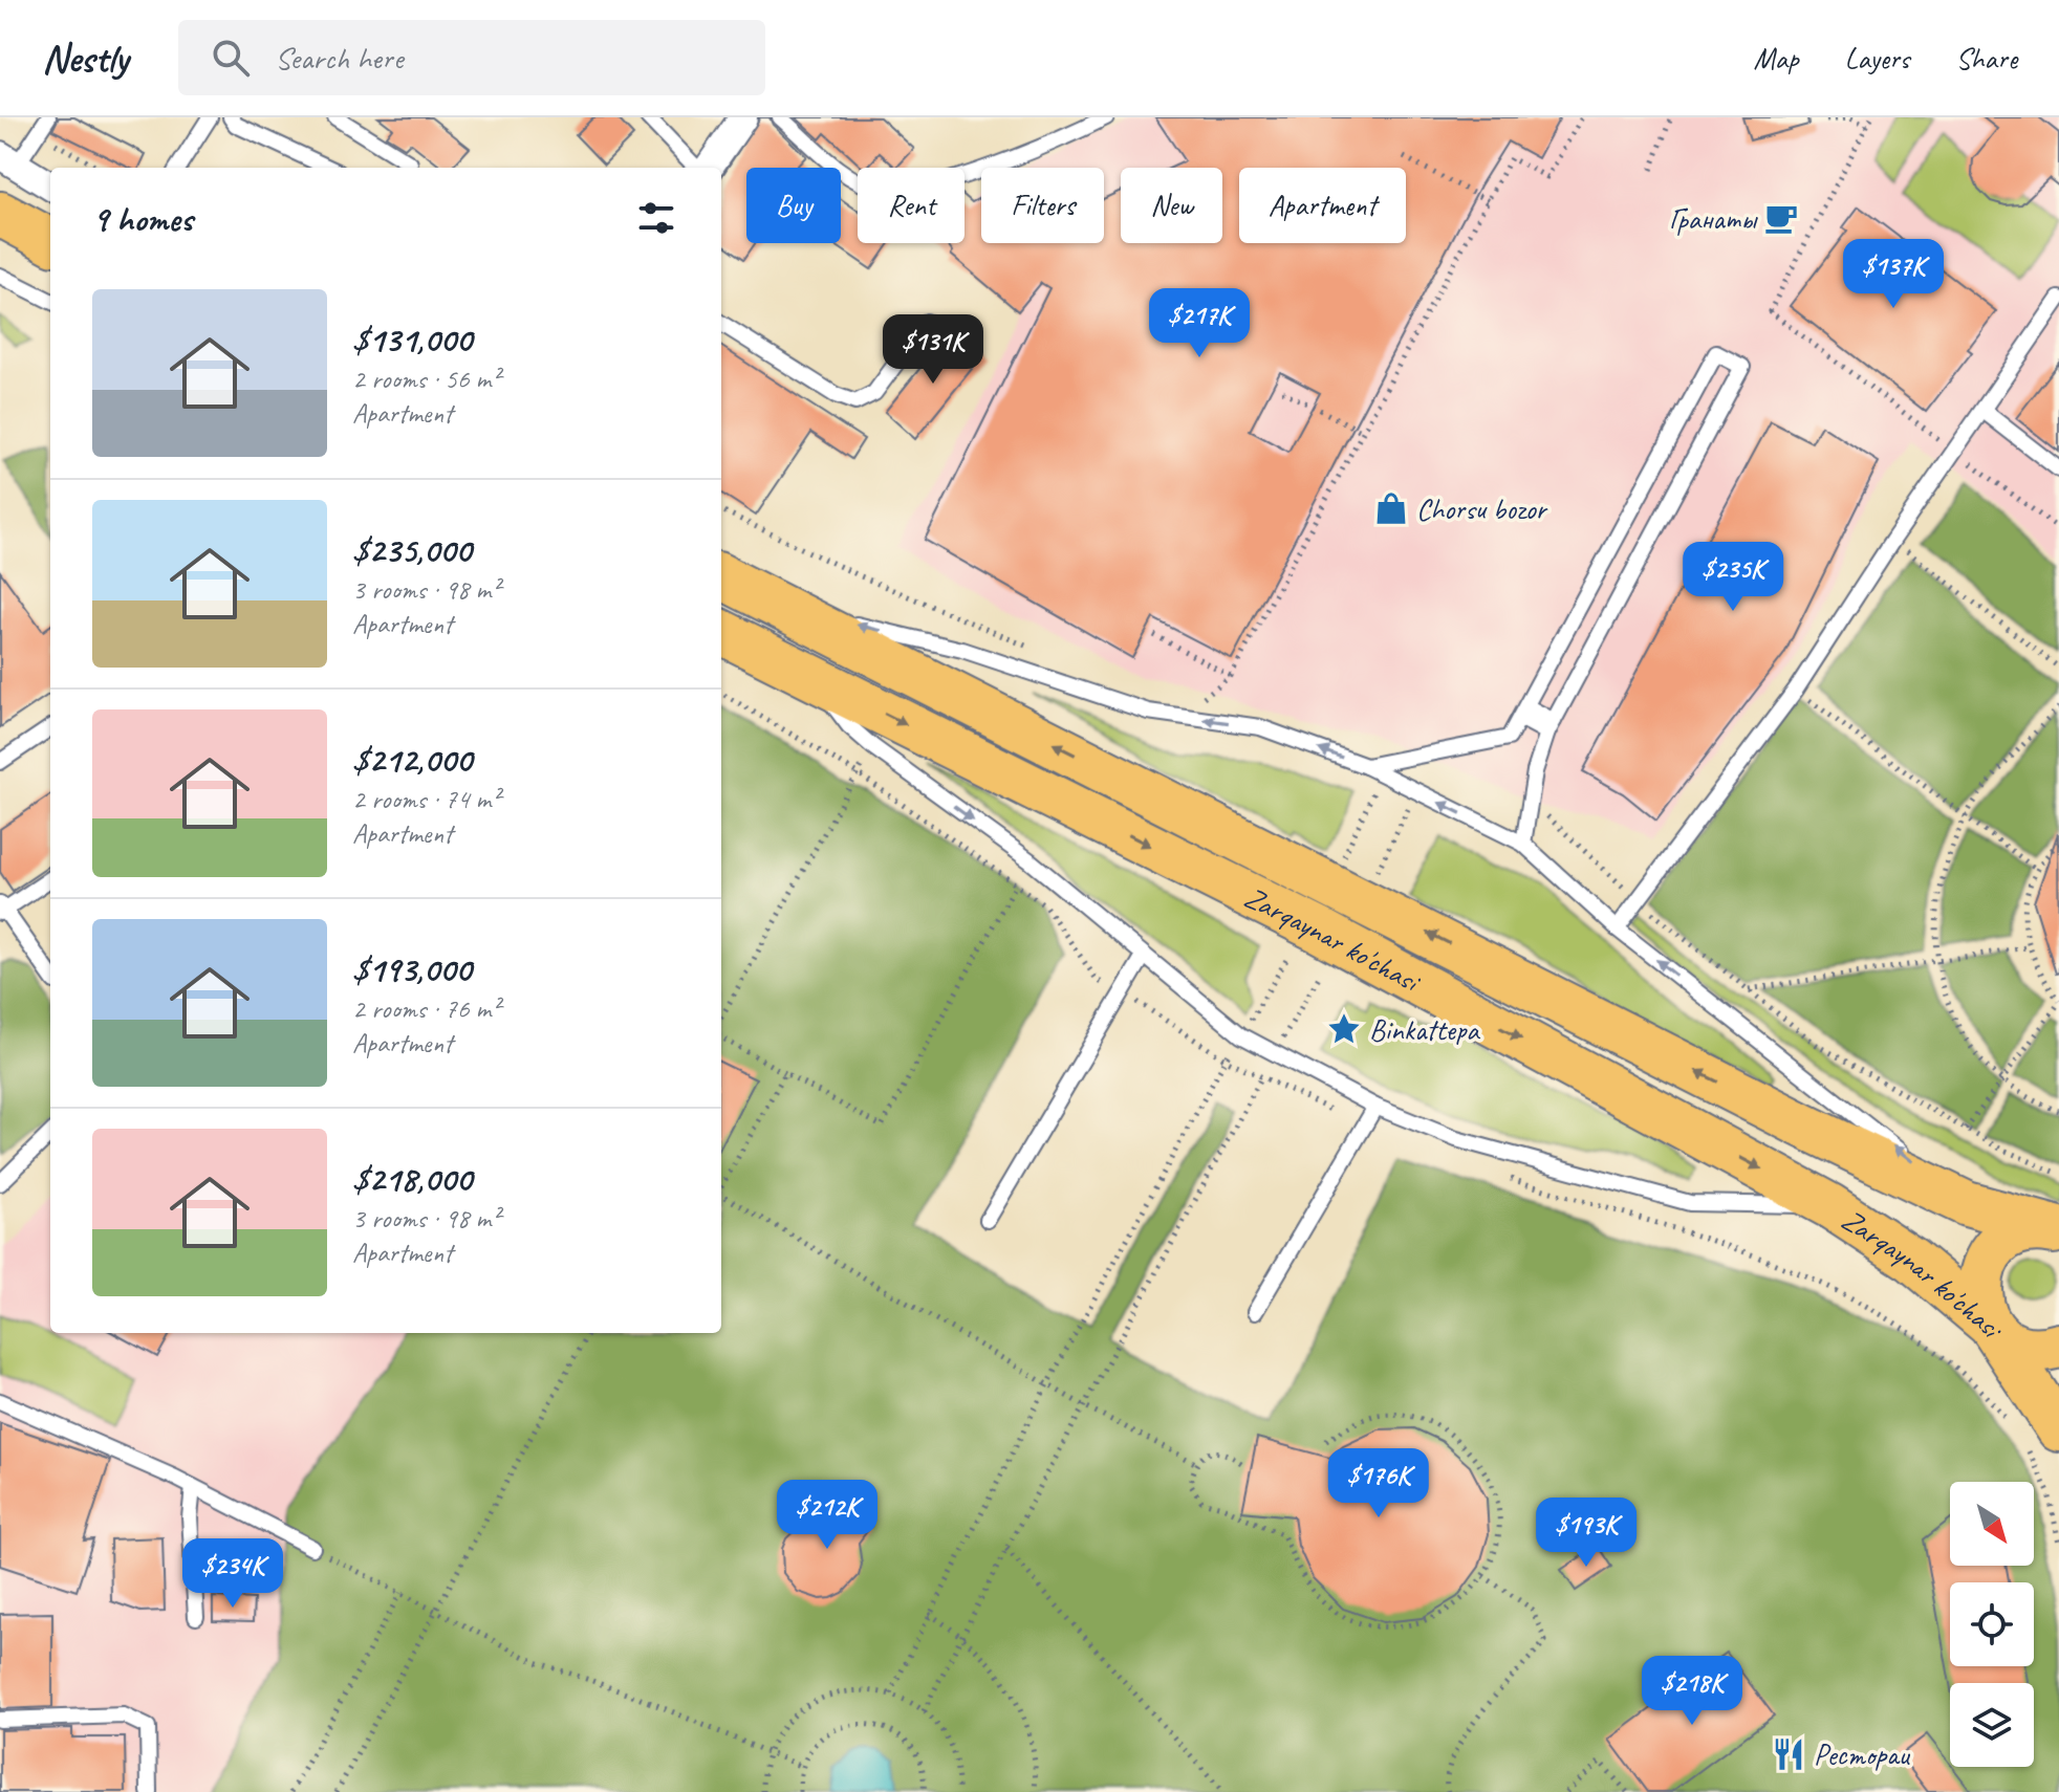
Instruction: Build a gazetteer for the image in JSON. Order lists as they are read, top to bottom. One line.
{"streets":{"main road":["Zarqaynar ko'chasi"]},"places":{"cafe":["Гранаты"],"shop":["Chorsu bozor"],"place":["Binkattepa"],"restaurant":["Рестораи"]},"north":"bottom right","page":{"header":"Nestly","search":"Search here","nav":["Map","Layers","Share"],"chip":["Buy","Rent","Filters","New","Apartment"],"heading":"9 homes","price":["$137K","$217K","$131K","$235K","$176K","$212K","$193K","$234K","$218K"],"list":[{"name":"$131,000","note":"2 rooms · 56 m² · Apartment"},{"name":"$235,000","note":"3 rooms · 98 m² · Apartment"},{"name":"$212,000","note":"2 rooms · 74 m² · Apartment"},{"name":"$193,000","note":"2 rooms · 76 m² · Apartment"},{"name":"$218,000","note":"3 rooms · 98 m² · Apartment"}]}}
